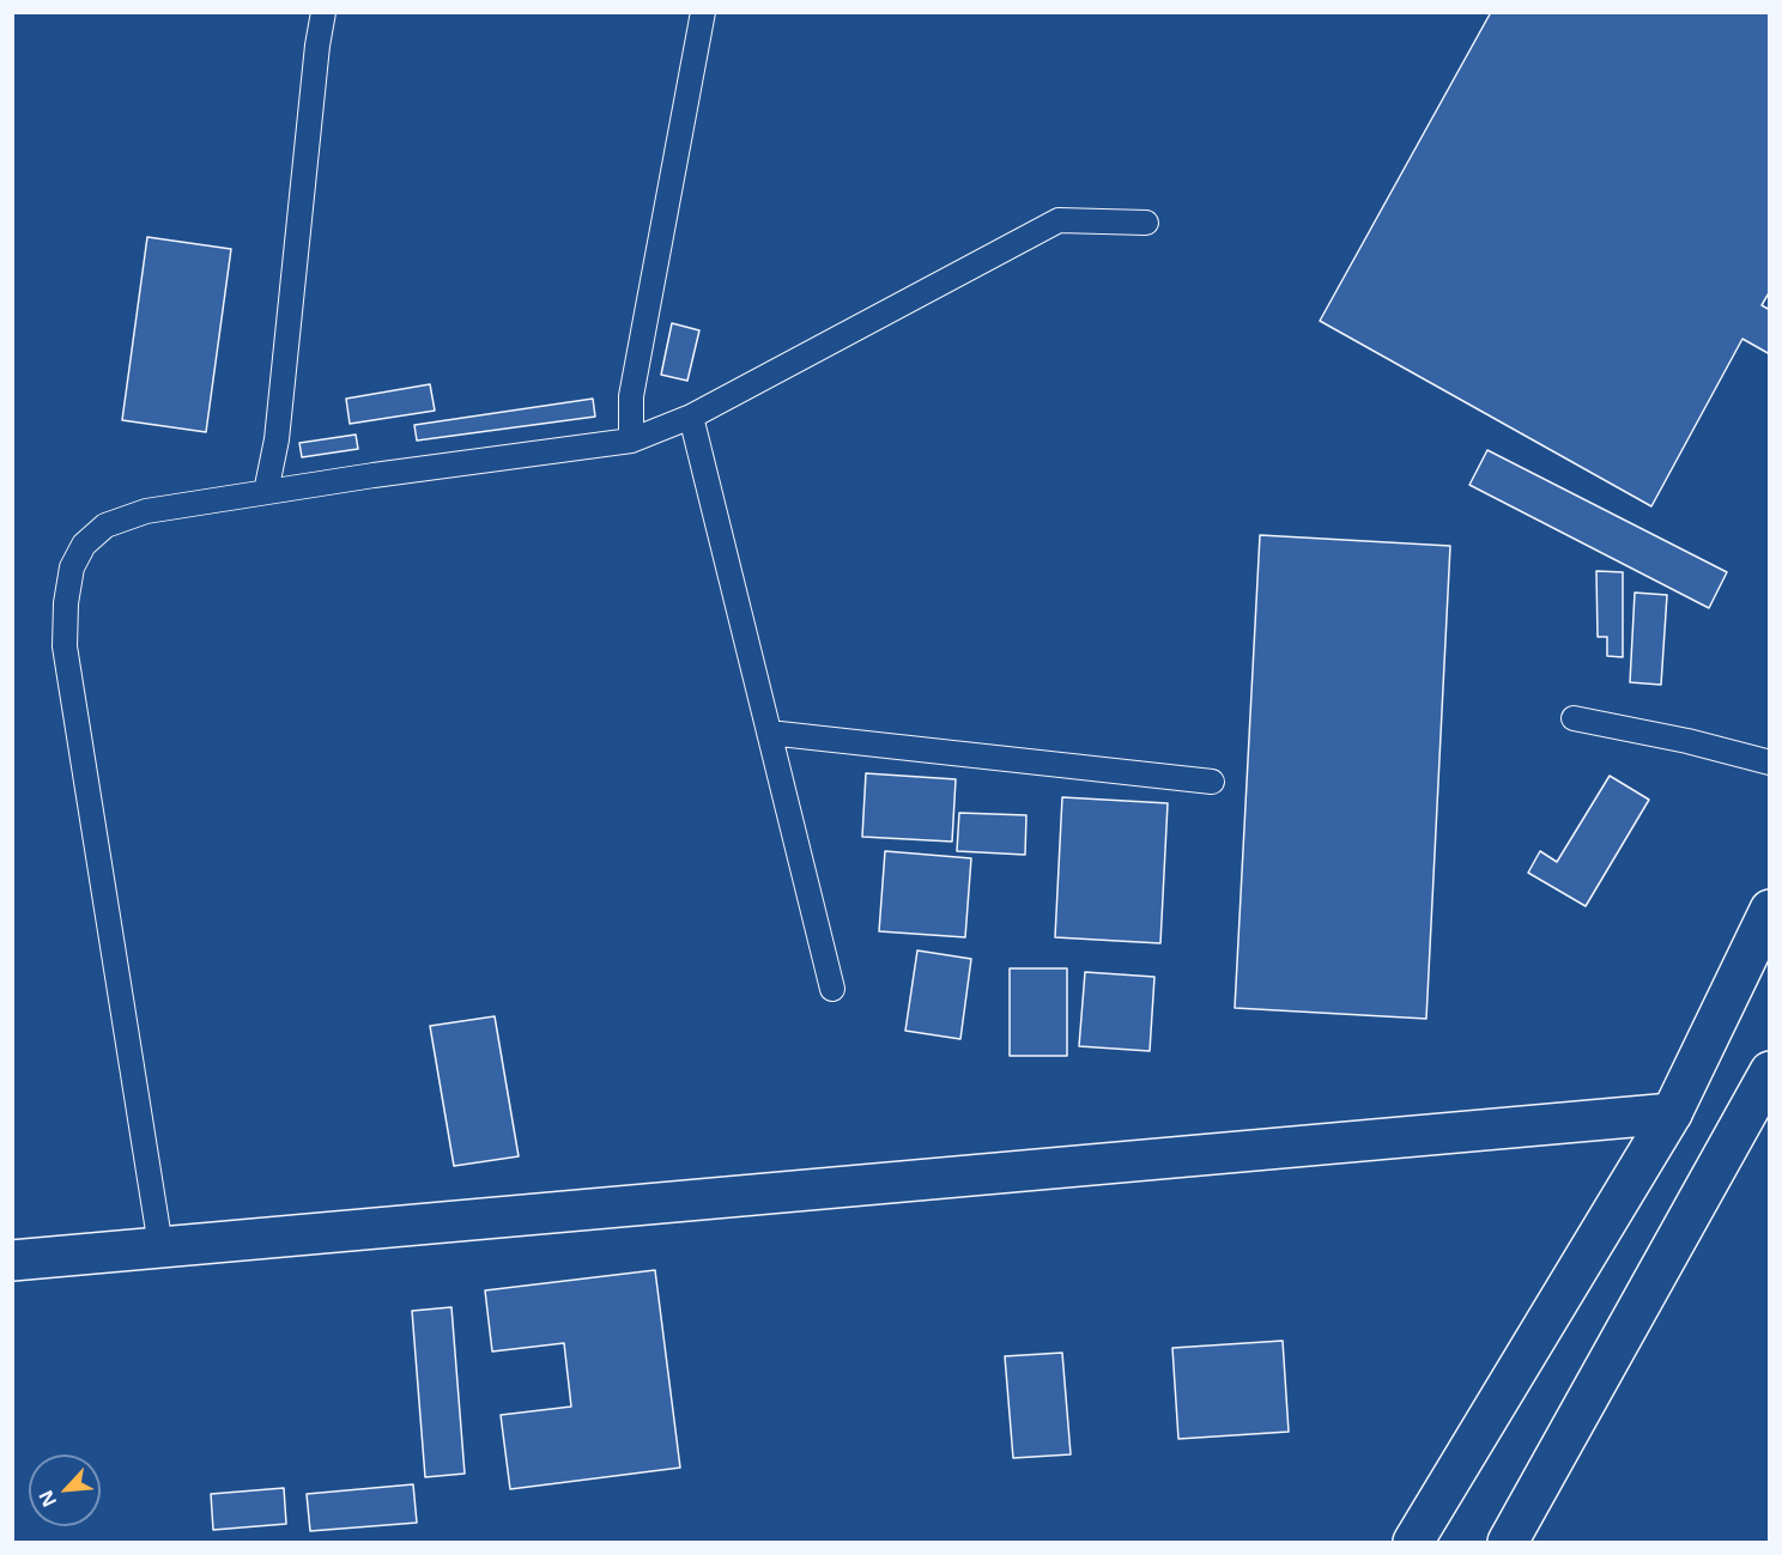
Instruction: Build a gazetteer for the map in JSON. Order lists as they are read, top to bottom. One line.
{"north":"bottom left"}
